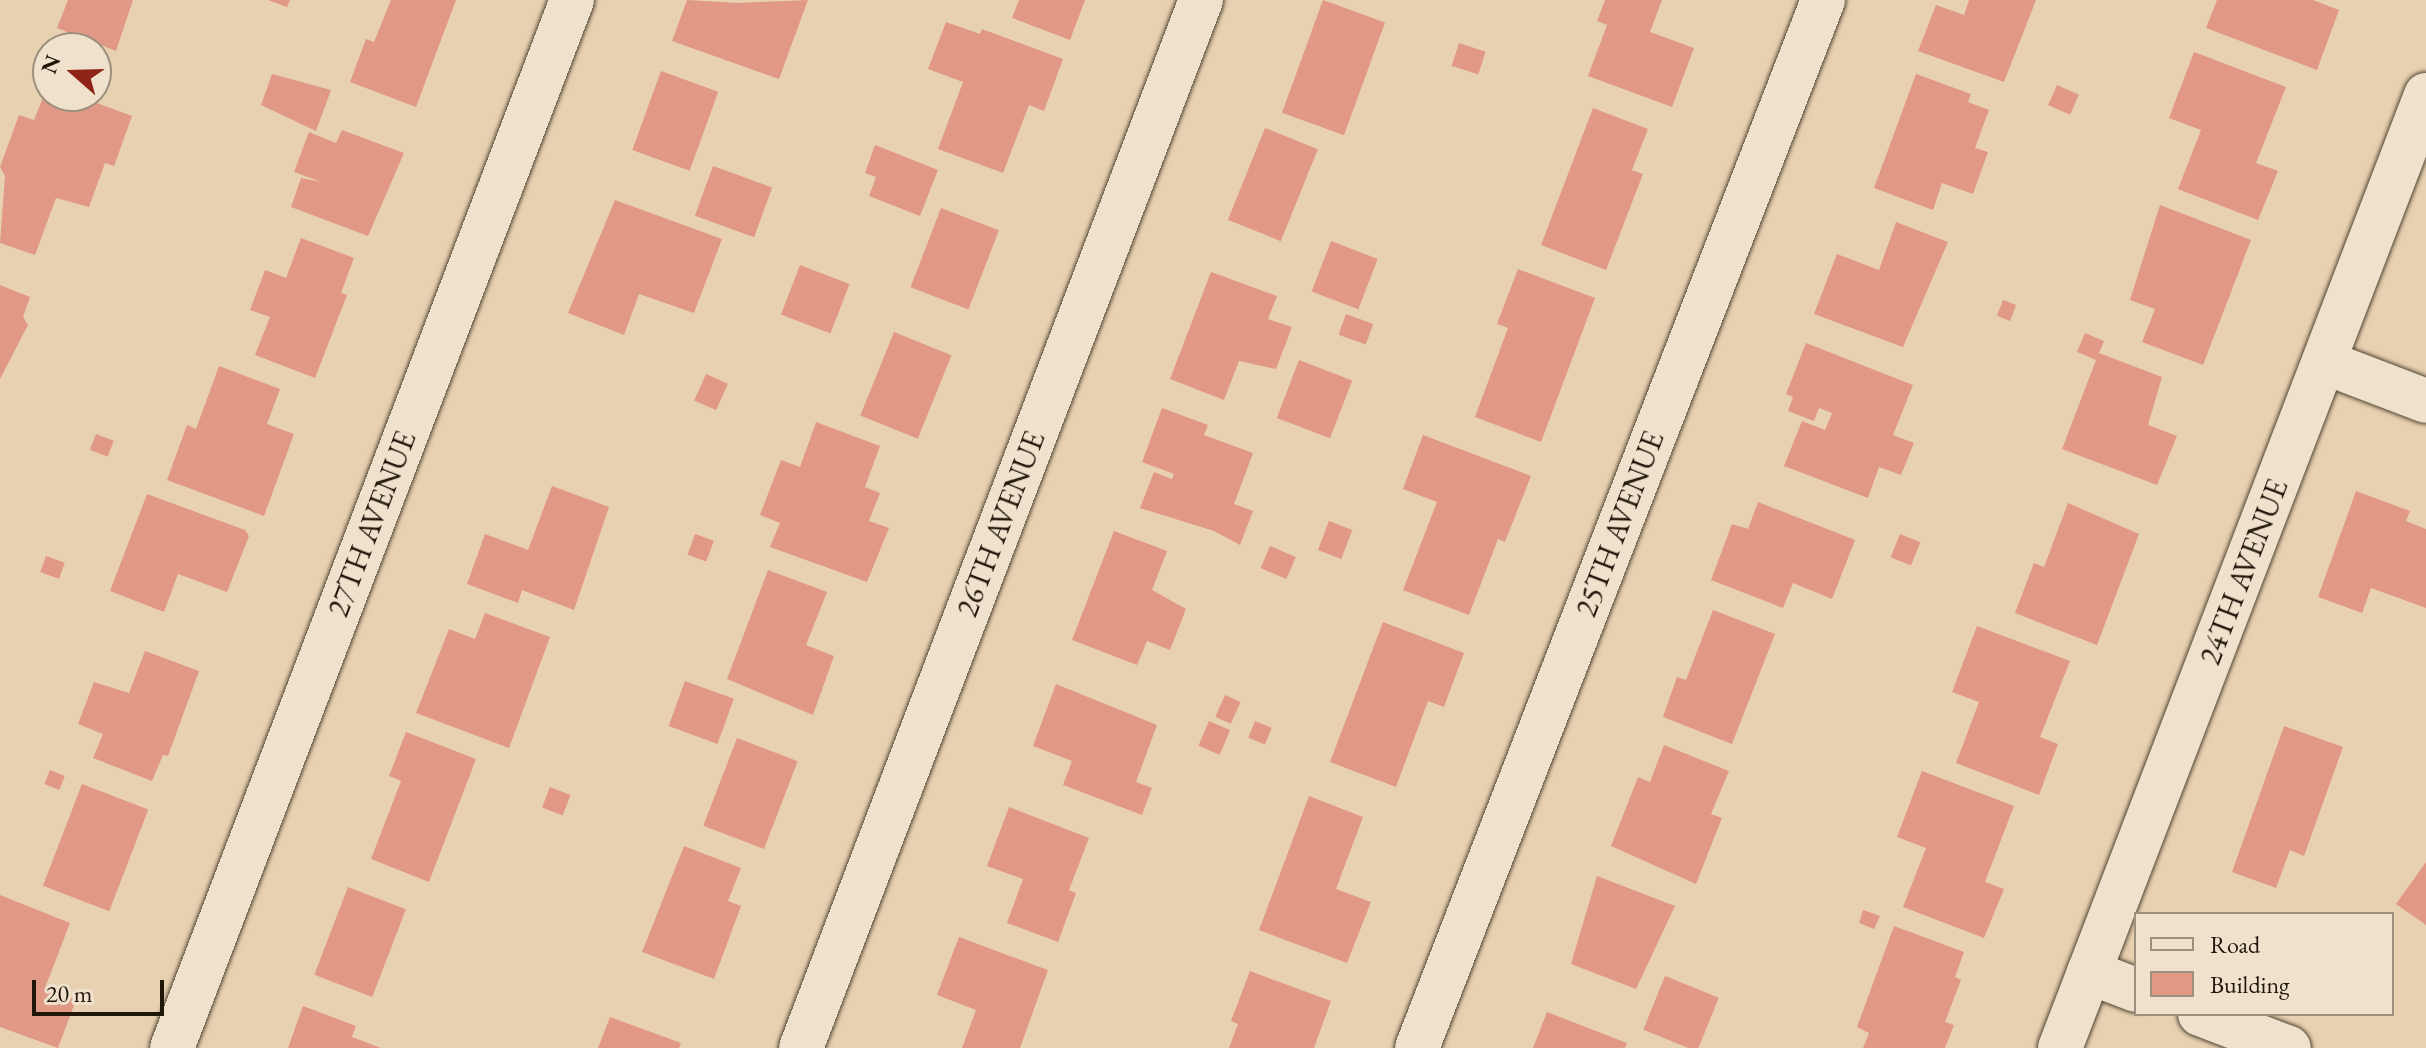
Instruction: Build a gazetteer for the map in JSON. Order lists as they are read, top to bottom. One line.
{"streets":{"street":["27TH AVENUE","26TH AVENUE","25TH AVENUE","24TH AVENUE"]},"legend":["Road","Building"],"scale_bar":"20 m","north":"left"}
